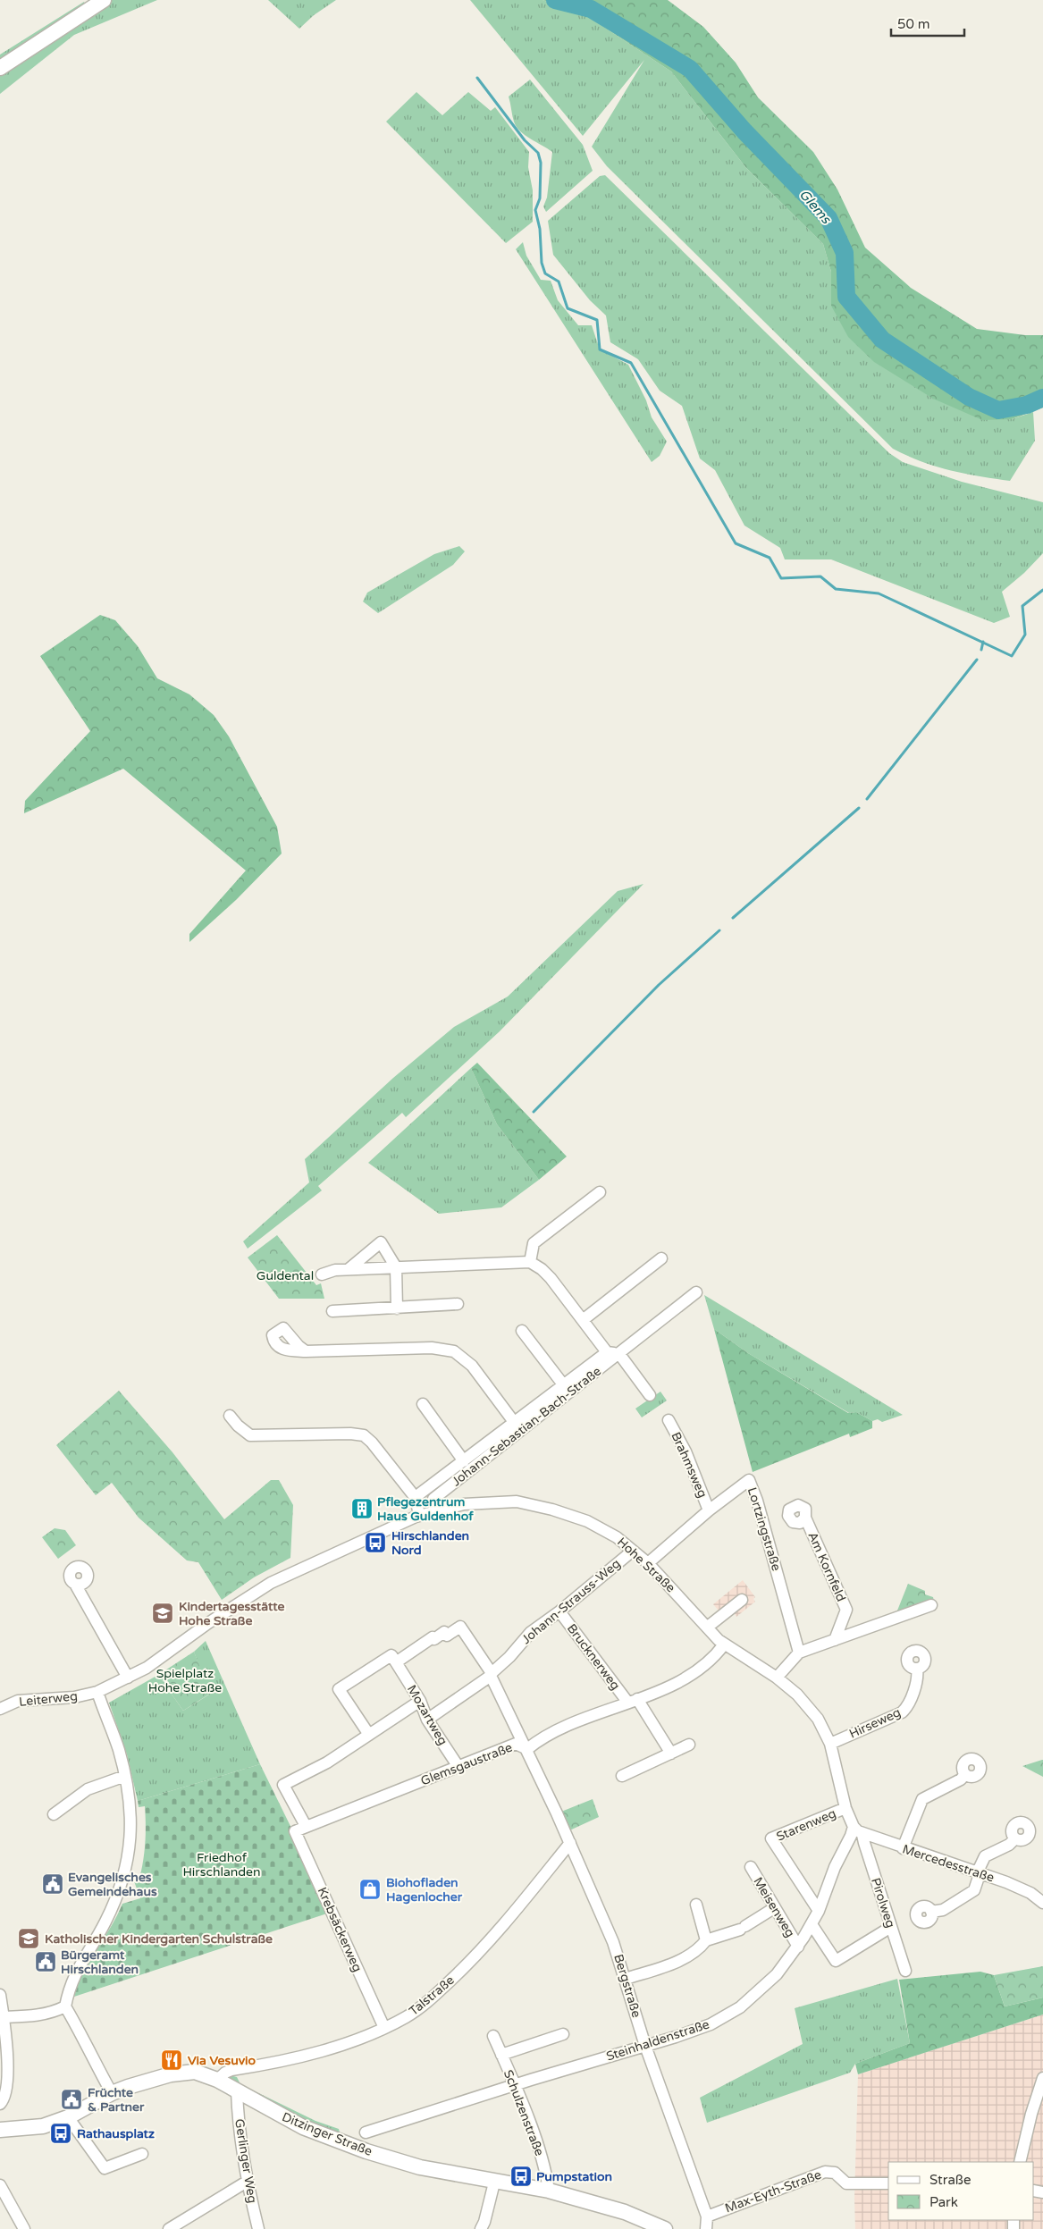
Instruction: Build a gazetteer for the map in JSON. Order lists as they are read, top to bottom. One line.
{"streets":{"street":["Johann-Sebastian-Bach-Straße","Brahmsweg","Lortzingstraße","Hohe Straße","Am Kornfeld","Johann-Strauss-Weg","Brucknerweg","Leiterweg","Mozartweg","Hirseweg","Glemsgaustraße","Starenweg","Mercedesstraße","Pirolweg","Meisenweg","Krebsäckerweg","Bergstraße","Talstraße","Steinhaldenstraße","Schulzenstraße","Ditzinger Straße","Gerlinger Weg","Max-Eyth-Straße"]},"crossings":[["Brahmsweg","Lortzingstraße"],["Lortzingstraße","Hohe Straße"],["Hohe Straße","Johann-Strauss-Weg"],["Hohe Straße","Leiterweg"],["Hohe Straße","Hirseweg"],["Hohe Straße","Glemsgaustraße"],["Hohe Straße","Starenweg"],["Hohe Straße","Mercedesstraße"],["Hohe Straße","Steinhaldenstraße"],["Johann-Strauss-Weg","Brucknerweg"],["Johann-Strauss-Weg","Mozartweg"],["Johann-Strauss-Weg","Bergstraße"],["Brucknerweg","Glemsgaustraße"],["Mozartweg","Glemsgaustraße"],["Mozartweg","Bergstraße"],["Glemsgaustraße","Krebsäckerweg"],["Glemsgaustraße","Bergstraße"],["Starenweg","Steinhaldenstraße"],["Mercedesstraße","Pirolweg"],["Mercedesstraße","Steinhaldenstraße"],["Meisenweg","Steinhaldenstraße"],["Krebsäckerweg","Talstraße"],["Bergstraße","Talstraße"],["Bergstraße","Steinhaldenstraße"],["Bergstraße","Max-Eyth-Straße"],["Talstraße","Ditzinger Straße"],["Steinhaldenstraße","Schulzenstraße"],["Schulzenstraße","Ditzinger Straße"],["Ditzinger Straße","Gerlinger Weg"]],"water":["Glems"],"parks":["Guldental","Spielplatz Hohe Straße","Friedhof Hirschlanden"],"places":{"building":["Pflegezentrum Haus Guldenhof"],"bus stop":["Hirschlanden Nord","Rathausplatz","Pumpstation"],"school or university":["Kindertagesstätte Hohe Straße","Katholischer Kindergarten Schulstraße"],"public building":["Evangelisches Gemeindehaus","Bürgeramt Hirschlanden","Früchte & Partner"],"shop":["Biohofladen Hagenlocher"],"restaurant":["Via Vesuvio"]},"legend":["Straße","Park"],"scale_bar":"50 m"}
